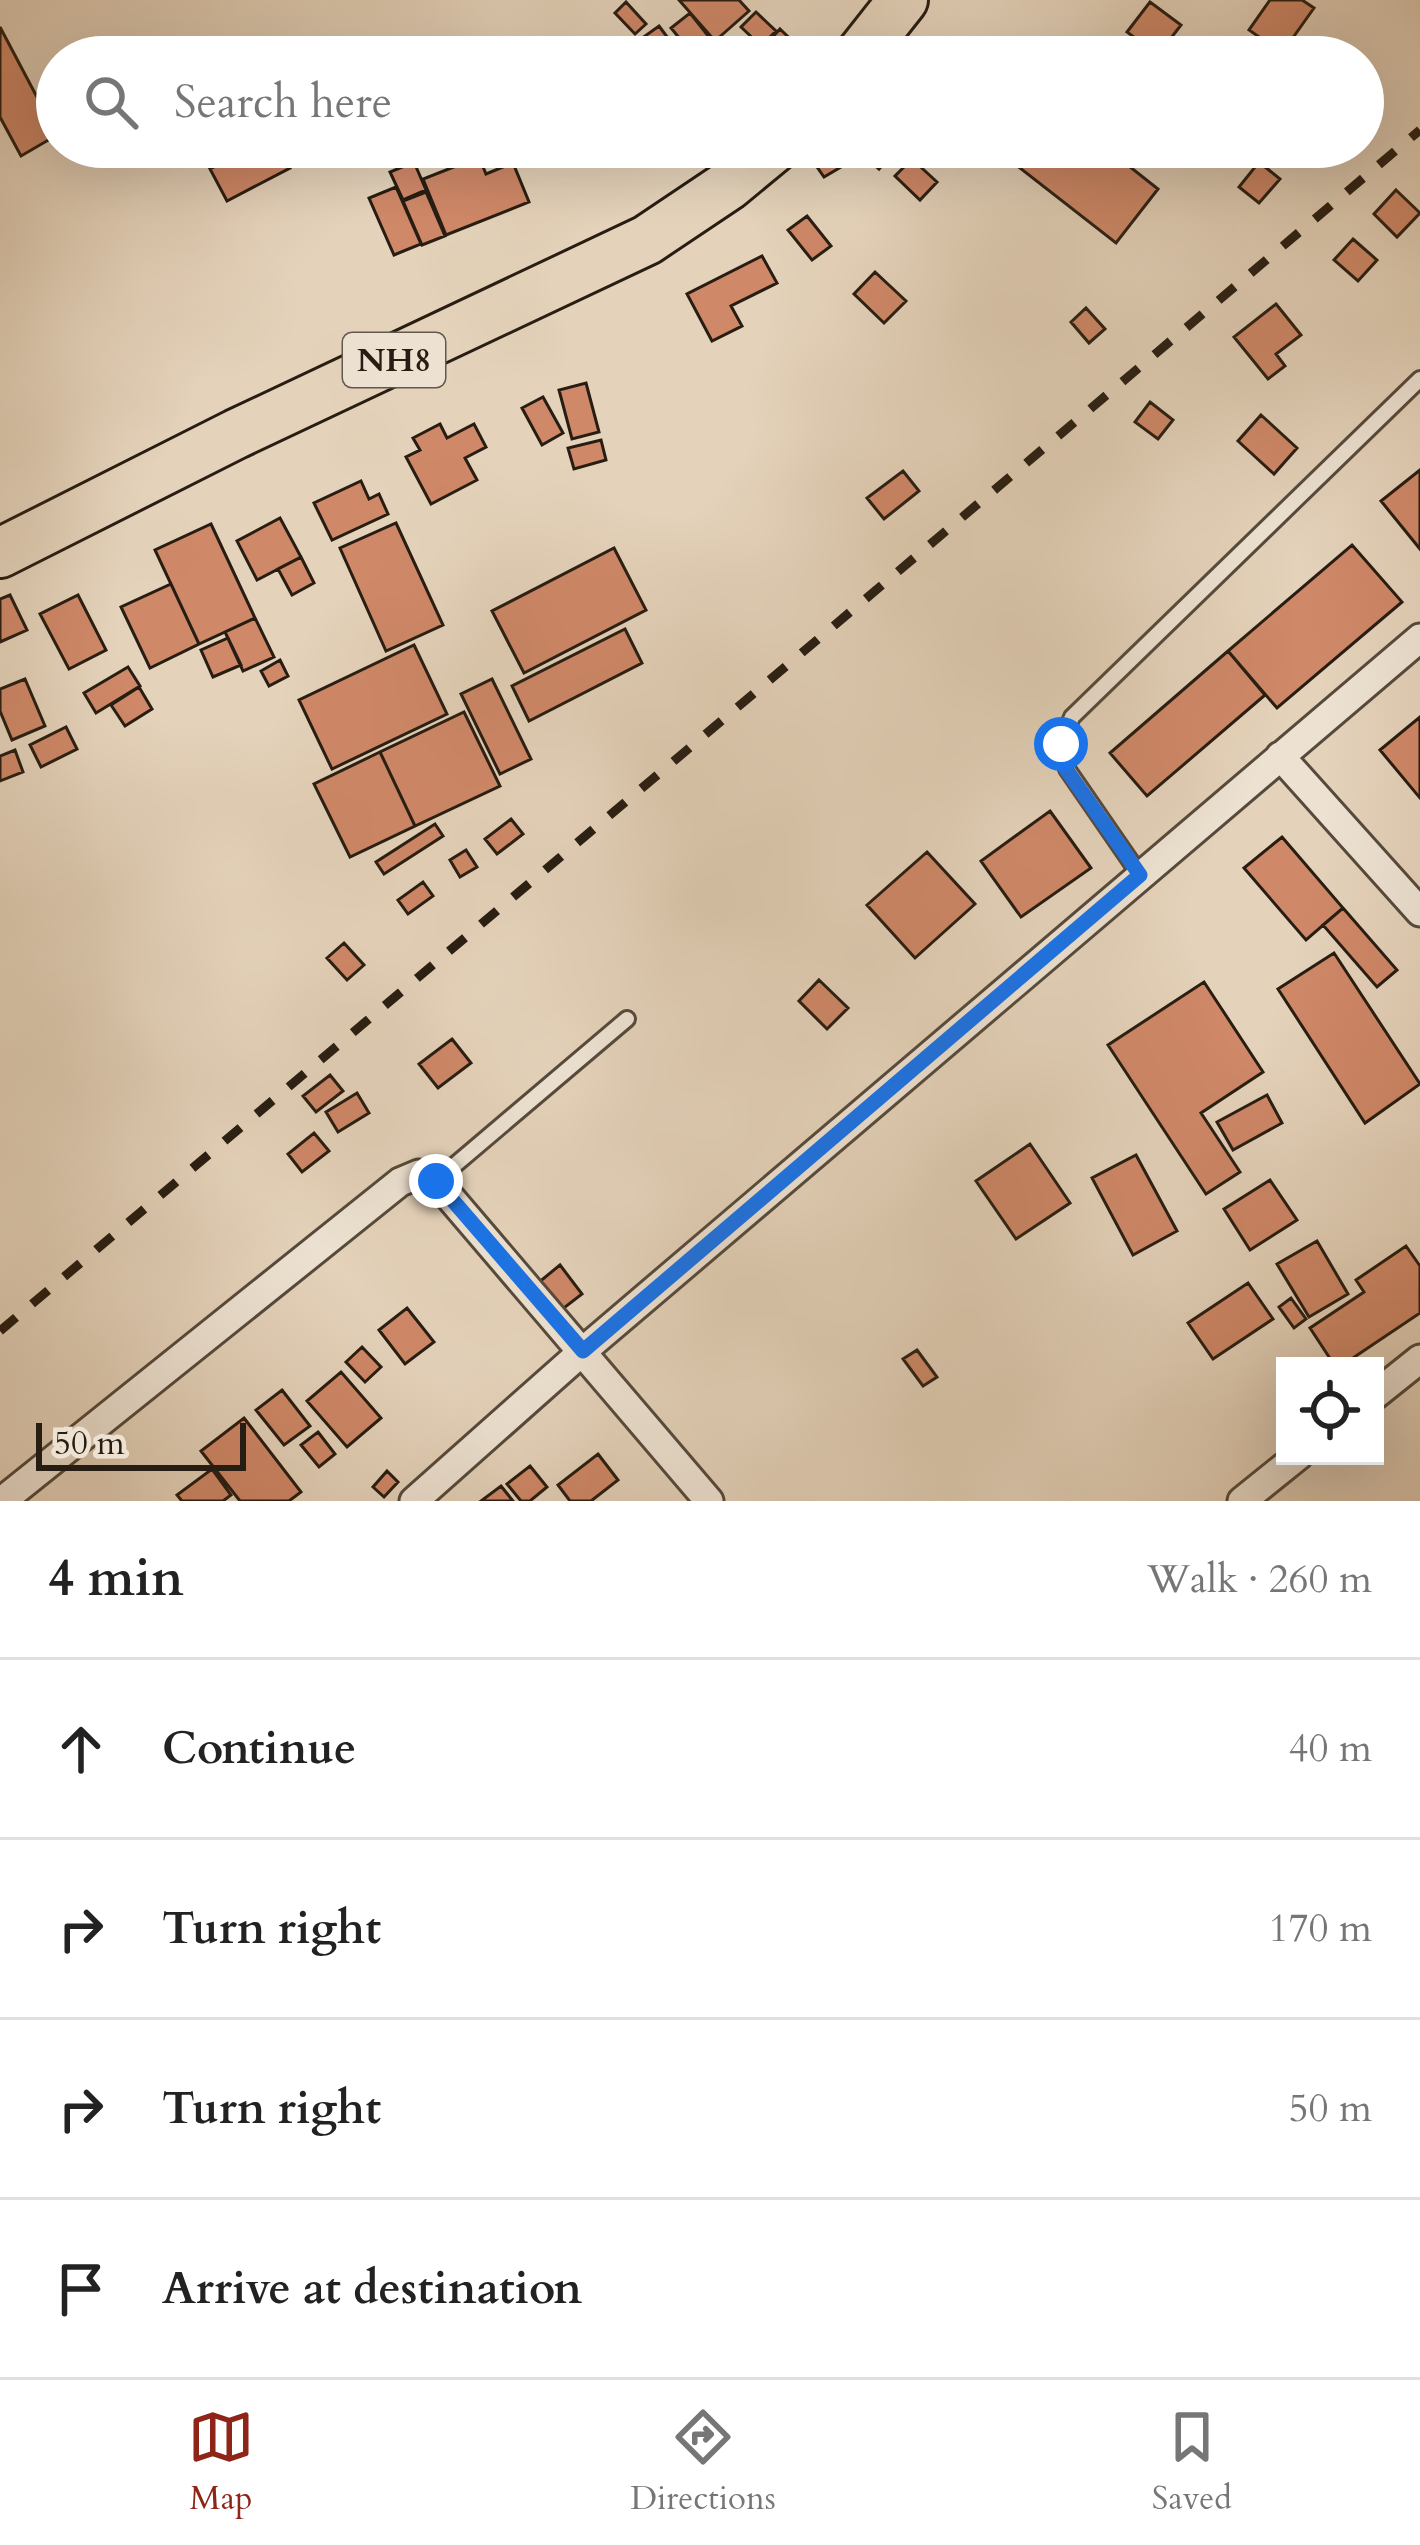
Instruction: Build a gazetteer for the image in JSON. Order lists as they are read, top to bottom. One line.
{"streets":{"highway":["NH8"]},"scale_bar":"50 m","page":{"search":"Search here","scale":"50 m","heading":["4 min","Walk · 260 m"],"list":[["Continue","40 m"],["Turn right","170 m"],["Turn right","50 m"],"Arrive at destination"],"nav":["Map","Directions","Saved"]}}
